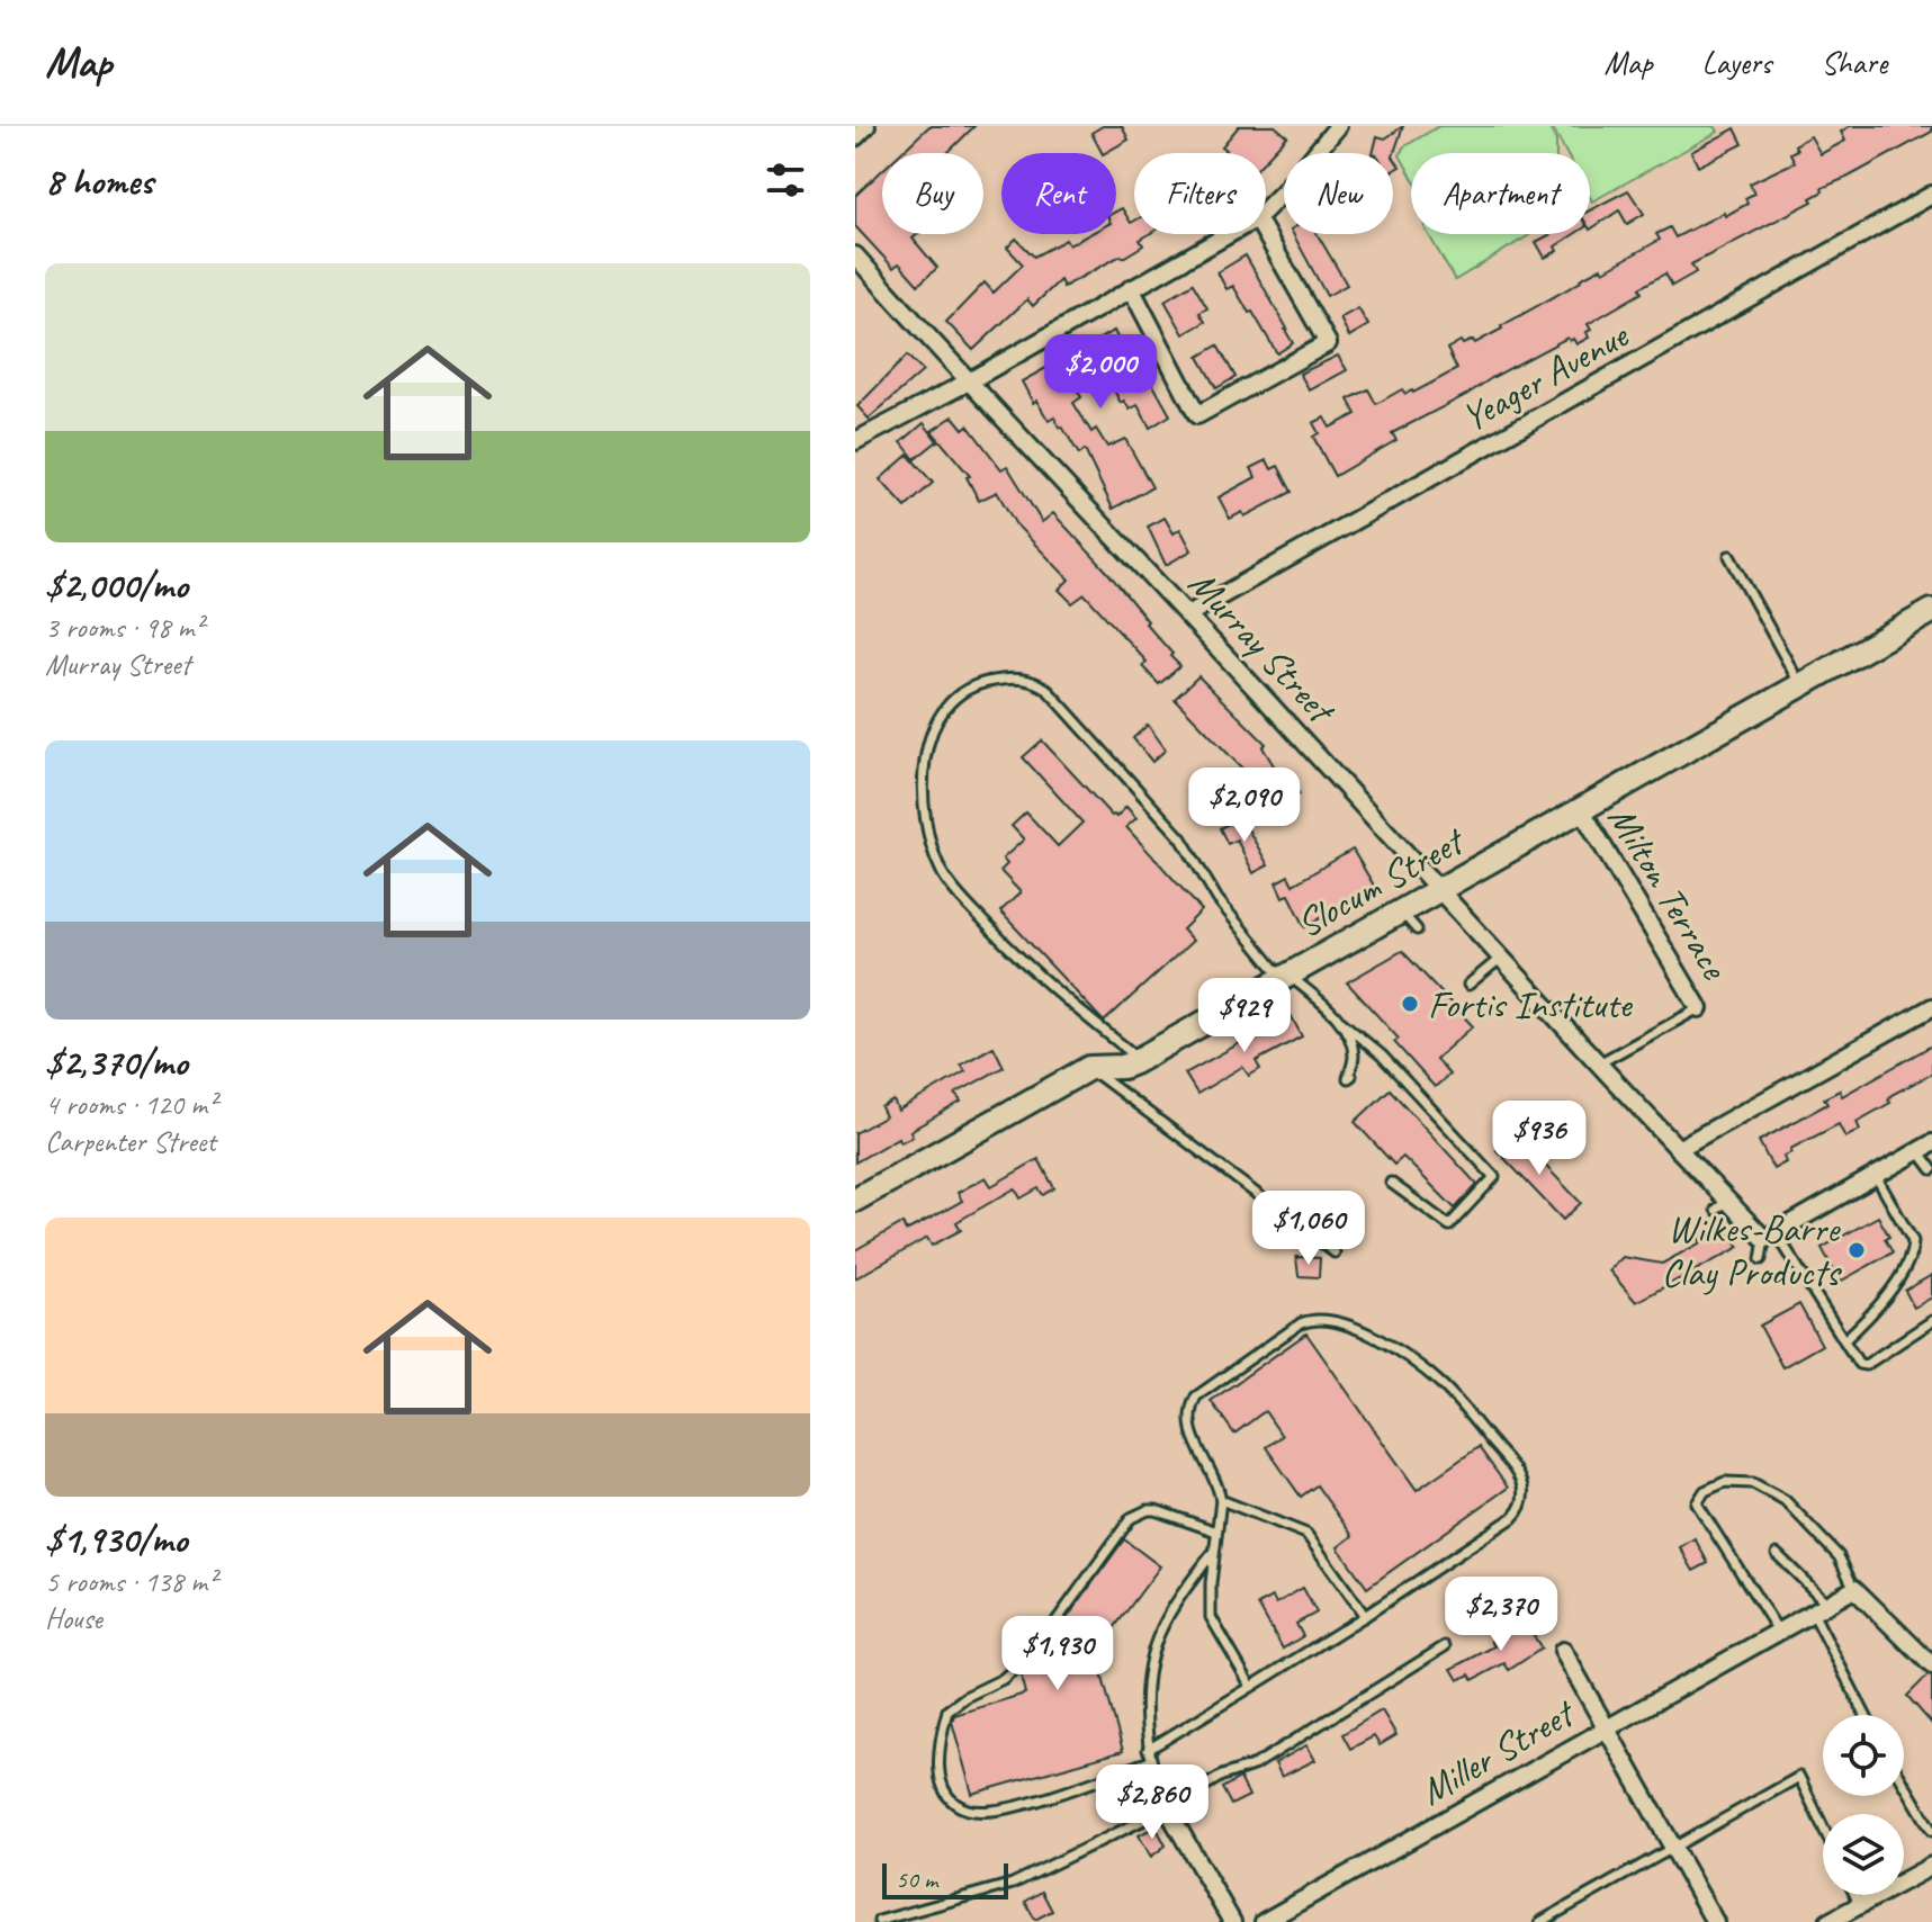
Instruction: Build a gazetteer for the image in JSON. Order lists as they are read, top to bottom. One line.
{"streets":{"street":["Yeager Avenue","Murray Street","Slocum Street","Milton Terrace","Miller Street"]},"crossings":[["Yeager Avenue","Murray Street"],["Murray Street","Slocum Street"],["Slocum Street","Milton Terrace"]],"places":["Fortis Institute","Wilkes-Barre Clay Products"],"scale_bar":"50 m","page":{"header":"Map","nav":["Map","Layers","Share"],"heading":"8 homes","chip":["Buy","Rent","Filters","New","Apartment"],"list":[{"name":"$2,000/mo","note":"3 rooms · 98 m² · Murray Street"},{"name":"$2,370/mo","note":"4 rooms · 120 m² · Carpenter Street"},{"name":"$1,930/mo","note":"5 rooms · 138 m² · House"}],"price":["$2,000","$2,090","$929","$936","$1,060","$2,370","$1,930","$2,860"],"scale":"50 m"}}
